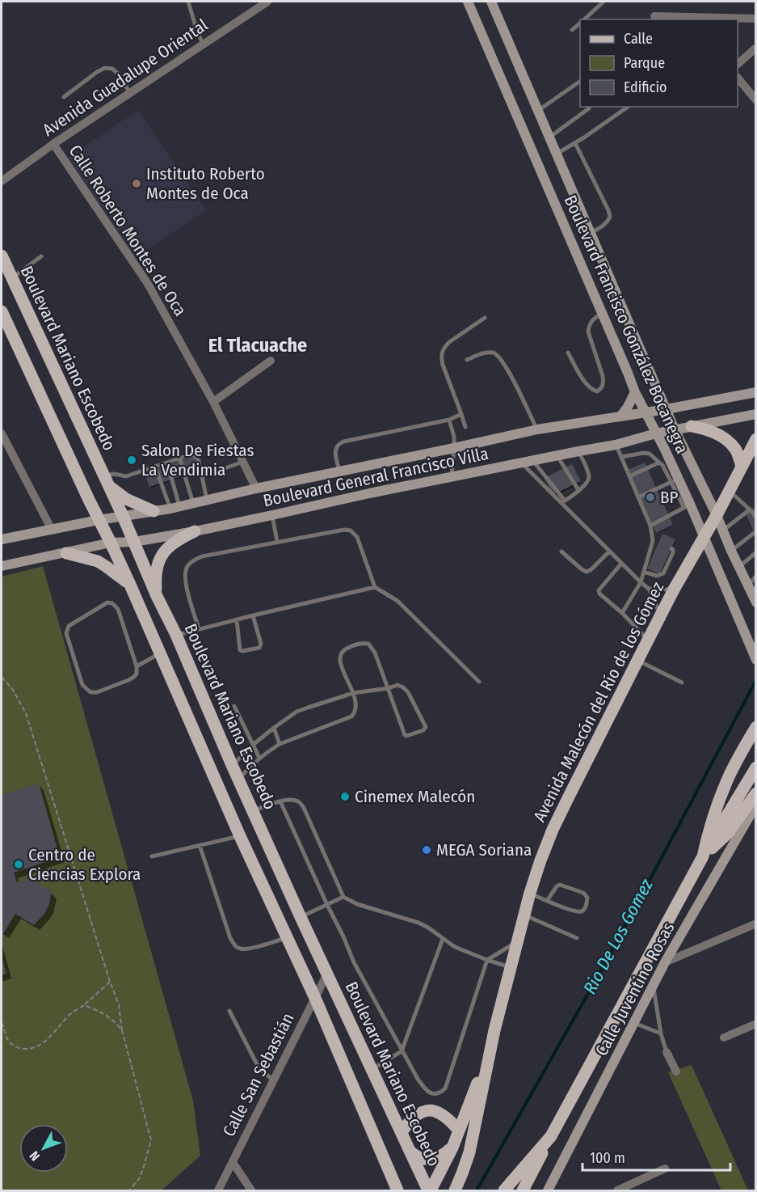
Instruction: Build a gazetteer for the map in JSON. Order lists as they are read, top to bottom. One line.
{"streets":{"main road":["Boulevard Francisco González Bocanegra","Boulevard Mariano Escobedo","Boulevard General Francisco Villa","Avenida Malecón del Río de los Gómez","Calle Juventino Rosas"],"street":["Avenida Guadalupe Oriental","Calle Roberto Montes de Oca","Calle San Sebastián"]},"crossings":[["Avenida Guadalupe Oriental","Calle Roberto Montes de Oca"],["Calle Roberto Montes de Oca","Boulevard General Francisco Villa"],["Boulevard Francisco González Bocanegra","Boulevard General Francisco Villa"],["Boulevard Francisco González Bocanegra","Avenida Malecón del Río de los Gómez"],["Boulevard Mariano Escobedo","Boulevard General Francisco Villa"],["Boulevard Mariano Escobedo","Calle San Sebastián"]],"districts":["El Tlacuache"],"water":["Rio De Los Gomez"],"places":["Instituto Roberto Montes de Oca","Salon De Fiestas La Vendimia","BP","Cinemex Malecón","MEGA Soriana","Centro de Ciencias Explora"],"legend":["Calle","Parque","Edificio"],"scale_bar":"100 m","north":"bottom left"}
